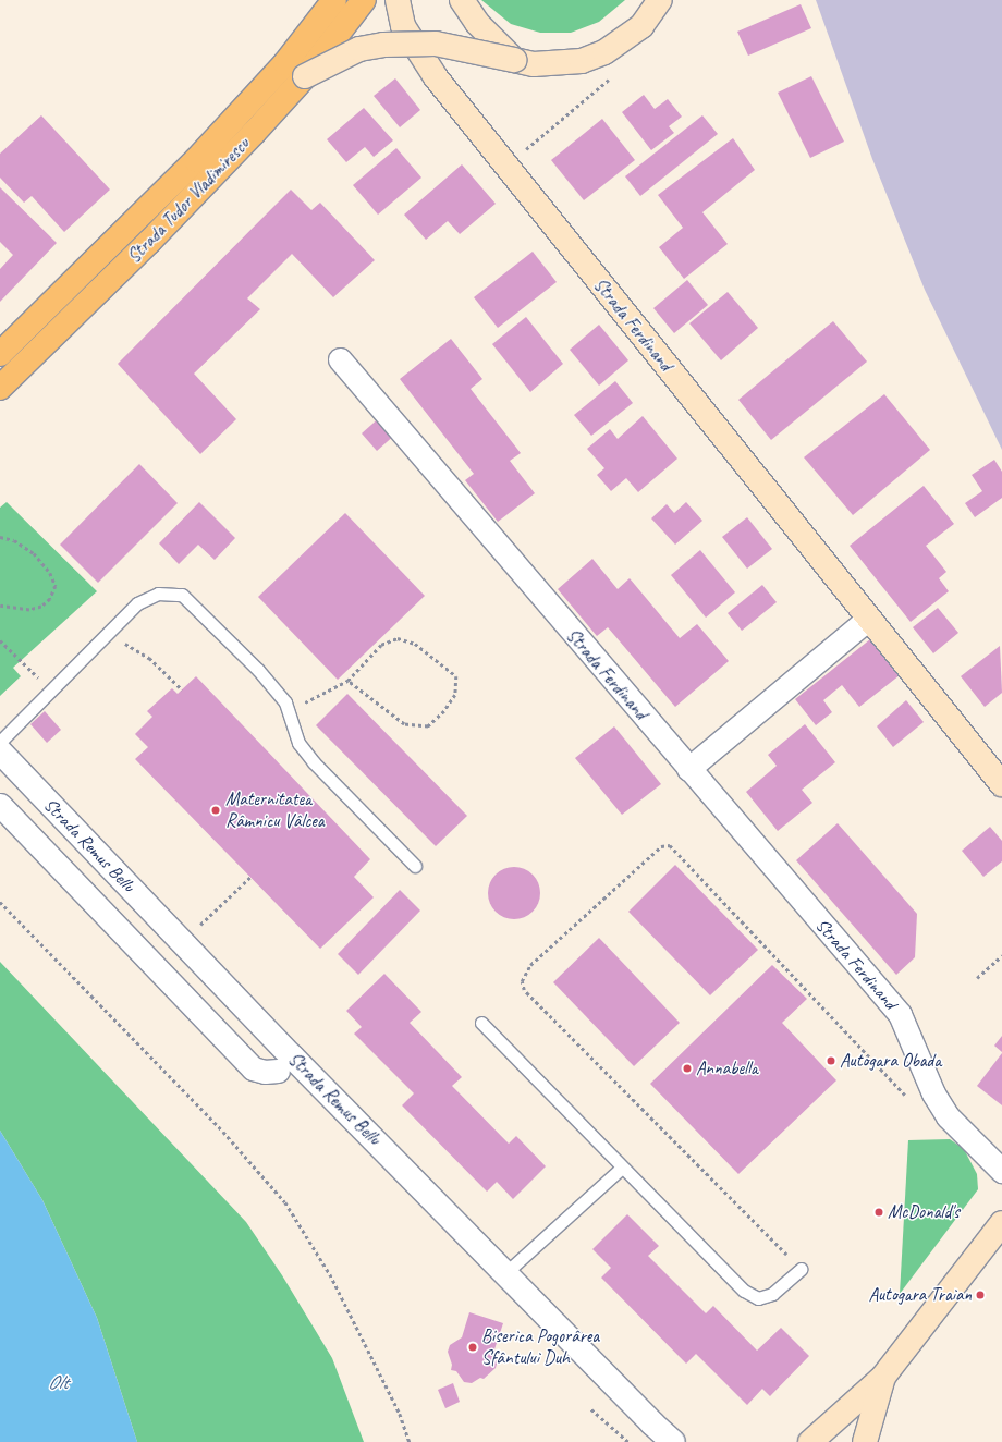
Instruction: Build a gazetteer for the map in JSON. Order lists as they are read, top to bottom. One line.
{"streets":{"main road":["Strada Tudor Vladimirescu","Strada Ferdinand"],"street":["Strada Remus Bellu"]},"water":["Olt"],"places":["Maternitatea Râmnicu Vâlcea","Autogara Obada","Annabella","McDonald's","Autogara Traian","Biserica Pogorârea Sfântului Duh"]}
